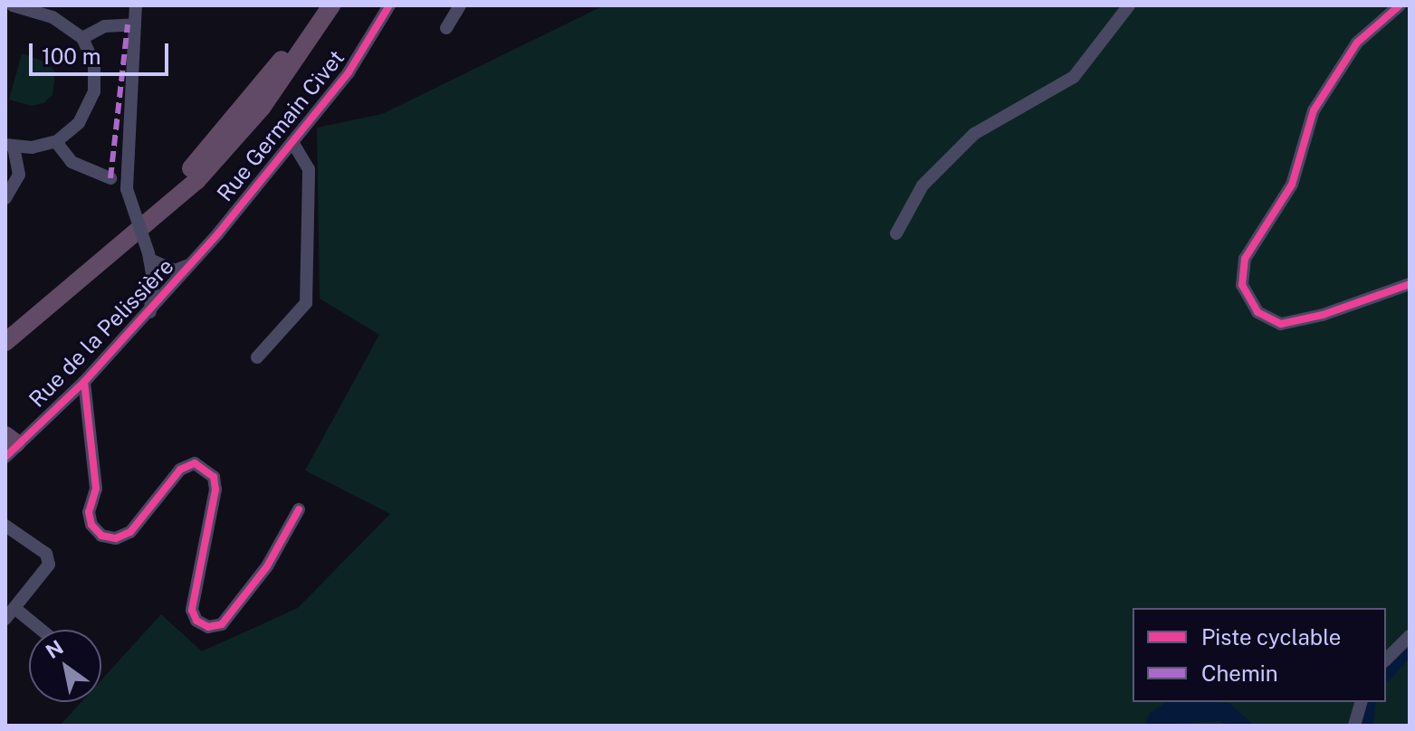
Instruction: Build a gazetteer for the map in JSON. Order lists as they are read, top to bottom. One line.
{"streets":{"street":["Rue Germain Civet","Rue de la Pelissière"]},"crossings":[["Rue Germain Civet","Rue de la Pelissière"]],"legend":["Piste cyclable","Chemin"],"scale_bar":"100 m","north":"top left"}
